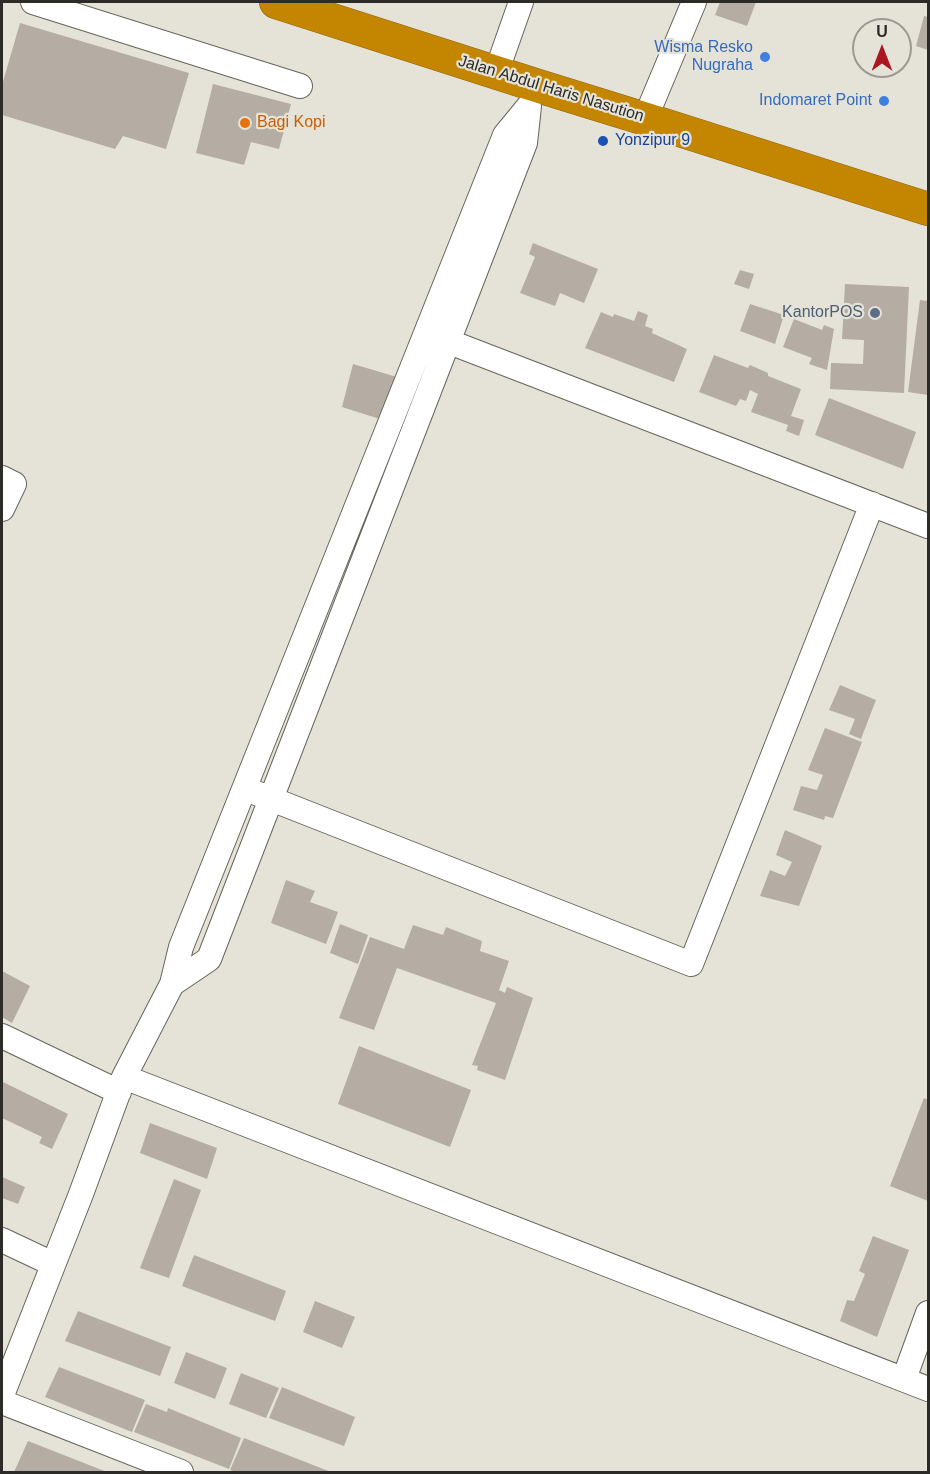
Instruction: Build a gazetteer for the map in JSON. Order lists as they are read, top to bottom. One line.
{"streets":{"highway":["Jalan Abdul Haris Nasution"]},"places":["Wisma Resko Nugraha","Indomaret Point","Bagi Kopi","Yonzipur 9","KantorPOS"],"north":"top"}
